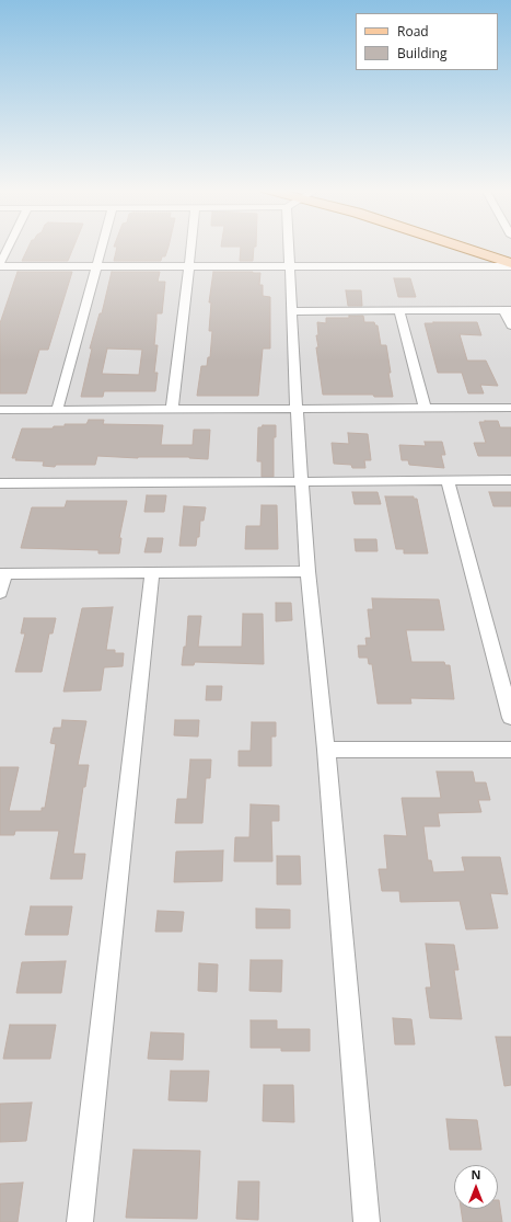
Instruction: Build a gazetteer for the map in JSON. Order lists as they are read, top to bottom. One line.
{"legend":["Road","Building"],"north":"top"}
